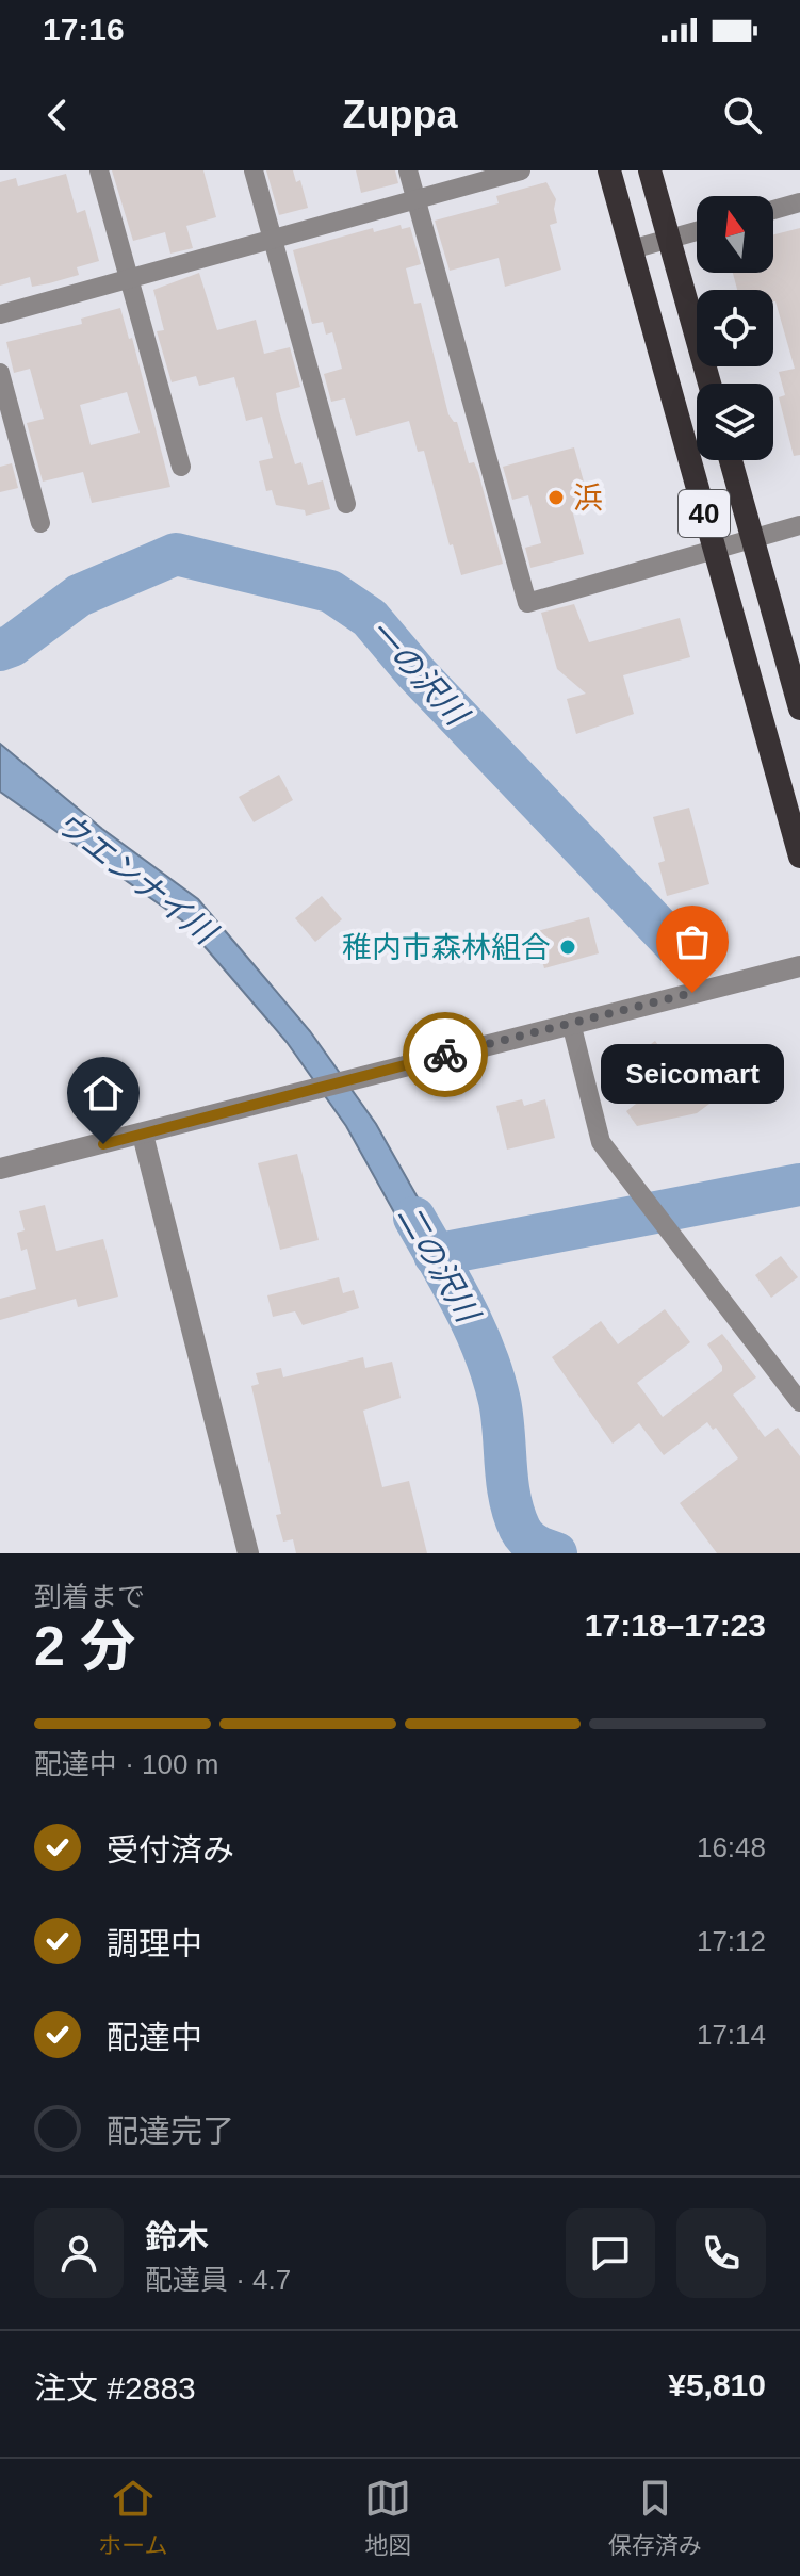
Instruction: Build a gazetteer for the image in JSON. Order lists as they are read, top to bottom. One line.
{"streets":{"highway":["40"]},"water":["一の沢川","ウエンナイ川","二の沢川"],"places":["浜","稚内市森林組合","Seicomart"],"north":"top","page":{"status":"17:16","header":"Zuppa","bubble":"Seicomart","heading":["2 分","到着まで","17:18–17:23"],"panel":["鈴木","配達員 · 4.7","注文 #2883","¥5,810"],"bar":"配達中 · 100 m","list":[["受付済み","16:48"],["調理中","17:12"],["配達中","17:14"],"配達完了"],"tabs":["ホーム","地図","保存済み"]}}
